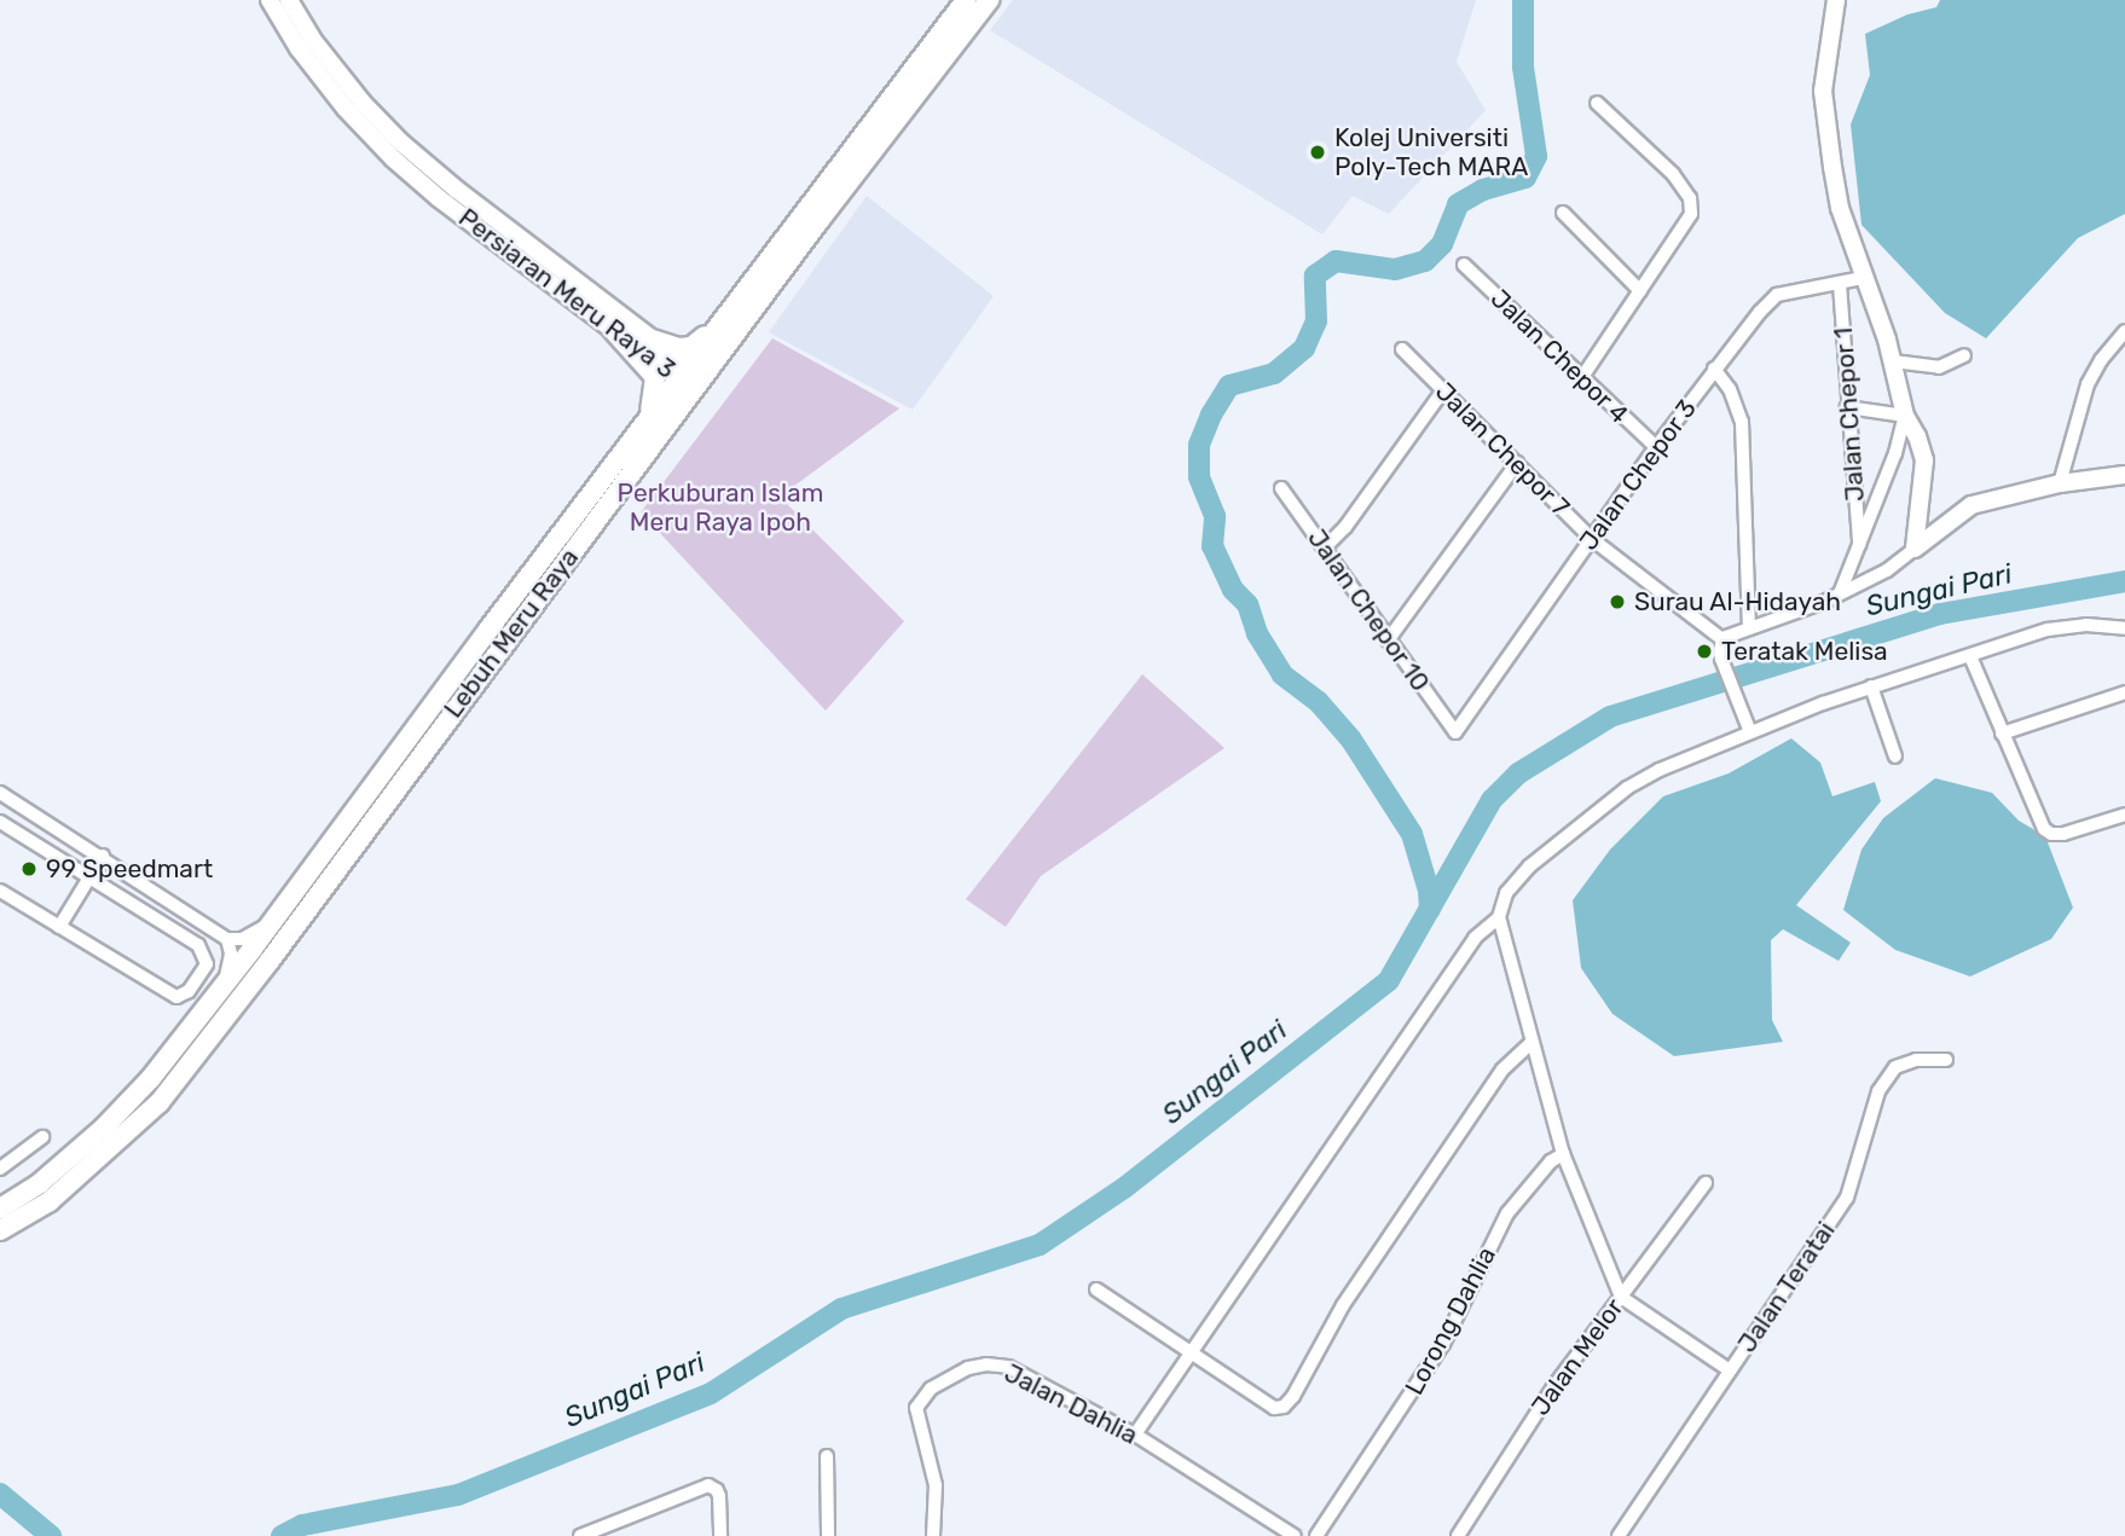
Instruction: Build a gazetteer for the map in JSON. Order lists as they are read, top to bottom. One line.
{"streets":{"main road":["Lebuh Meru Raya"],"street":["Persiaran Meru Raya 3","Jalan Chepor 4","Jalan Chepor 1","Jalan Chepor 7","Jalan Chepor 3","Jalan Chepor 10","Jalan Teratai","Lorong Dahlia","Jalan Melor","Jalan Dahlia"]},"crossings":[["Persiaran Meru Raya 3","Lebuh Meru Raya"],["Jalan Chepor 4","Jalan Chepor 3"],["Jalan Chepor 1","Jalan Chepor 3"],["Jalan Chepor 7","Jalan Chepor 3"],["Jalan Chepor 3","Jalan Chepor 10"]],"water":["Sungai Pari"],"parks":["Perkuburan Islam Meru Raya Ipoh"],"places":["Kolej Universiti Poly-Tech MARA","Surau Al-Hidayah","Teratak Melisa","99 Speedmart"]}
